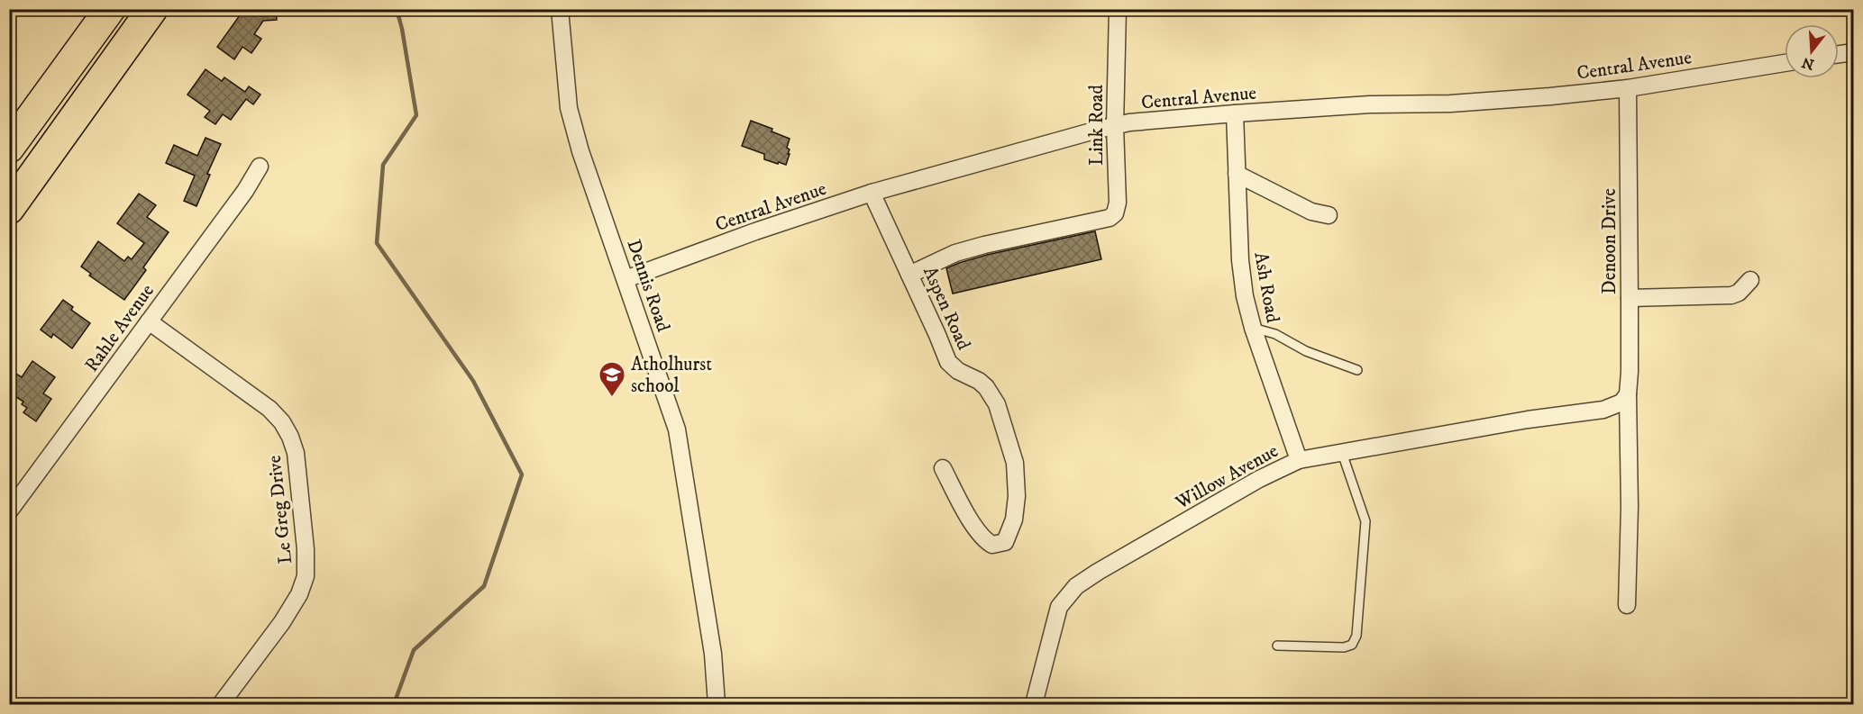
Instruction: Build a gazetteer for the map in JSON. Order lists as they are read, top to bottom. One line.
{"streets":{"street":["Central Avenue","Link Road","Denoon Drive","Dennis Road","Ash Road","Aspen Road","Rahle Avenue","Willow Avenue","Le Greg Drive"]},"crossings":[["Central Avenue","Link Road"],["Central Avenue","Denoon Drive"],["Central Avenue","Dennis Road"],["Central Avenue","Ash Road"],["Central Avenue","Aspen Road"],["Link Road","Aspen Road"],["Denoon Drive","Willow Avenue"],["Ash Road","Willow Avenue"],["Rahle Avenue","Le Greg Drive"]],"places":{"school or university":["Atholhurst school"]},"north":"bottom"}
